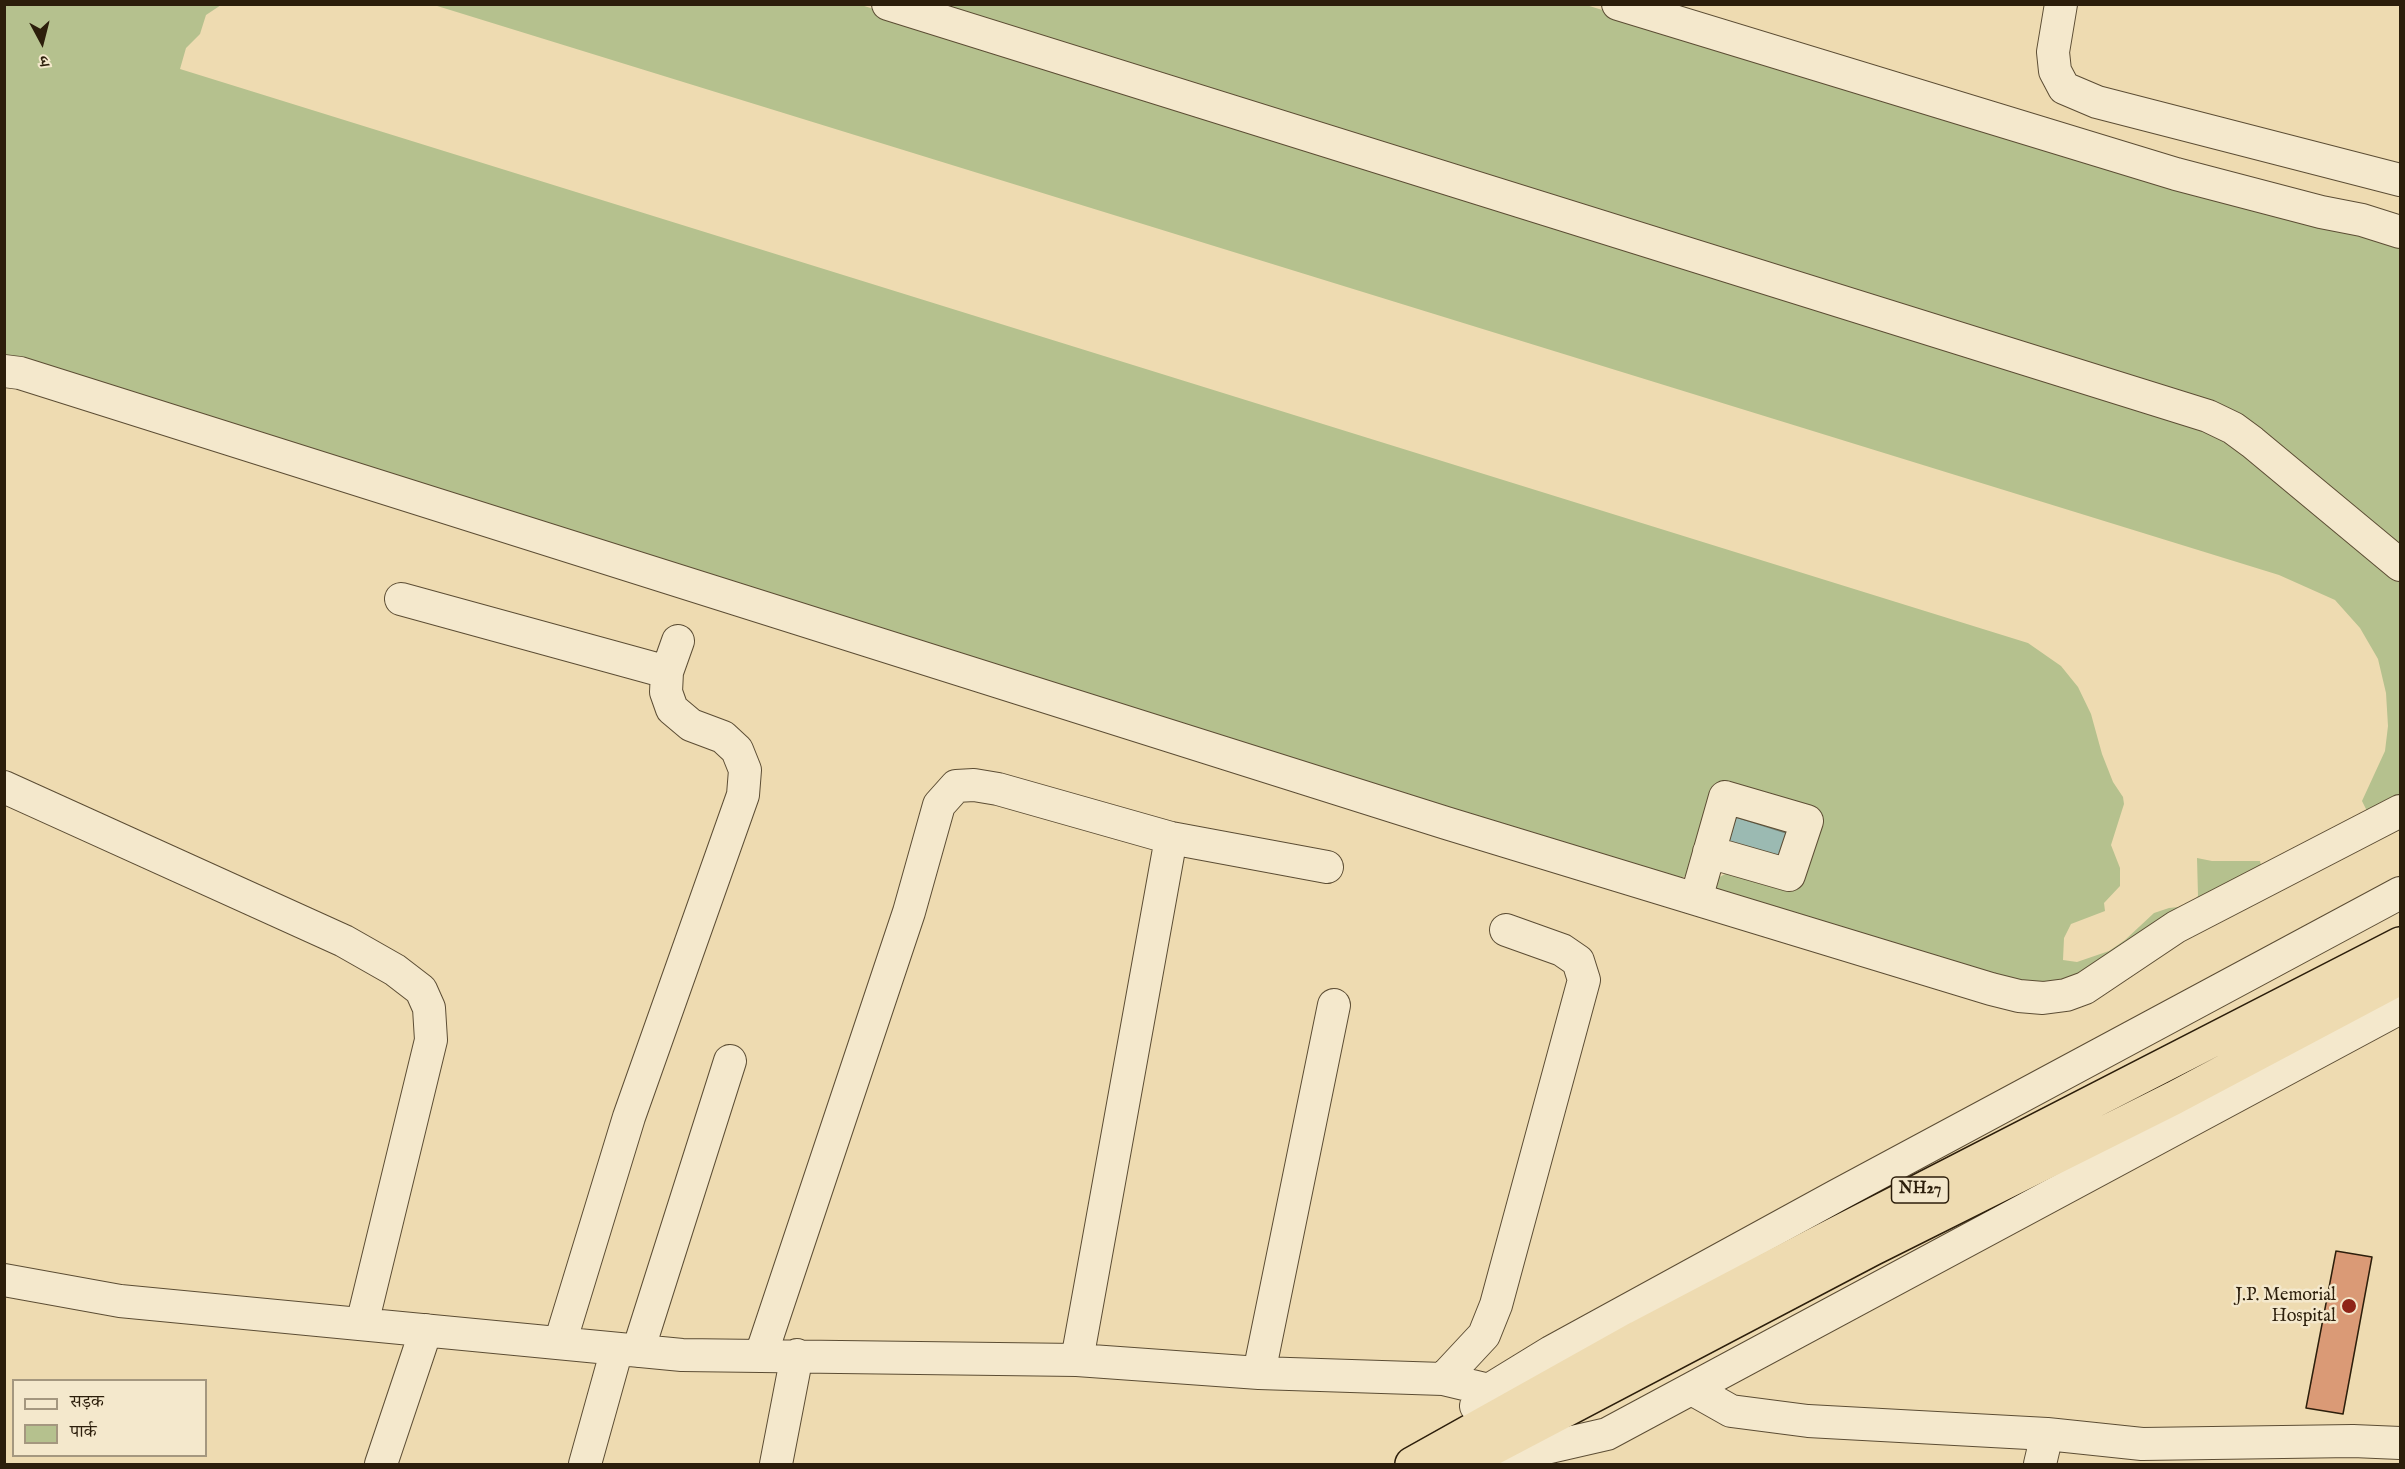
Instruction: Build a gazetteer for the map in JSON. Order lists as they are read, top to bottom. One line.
{"streets":{"highway":["NH27"]},"places":["J.P. Memorial Hospital"],"legend":["सड़क","पार्क"],"north":"bottom"}
